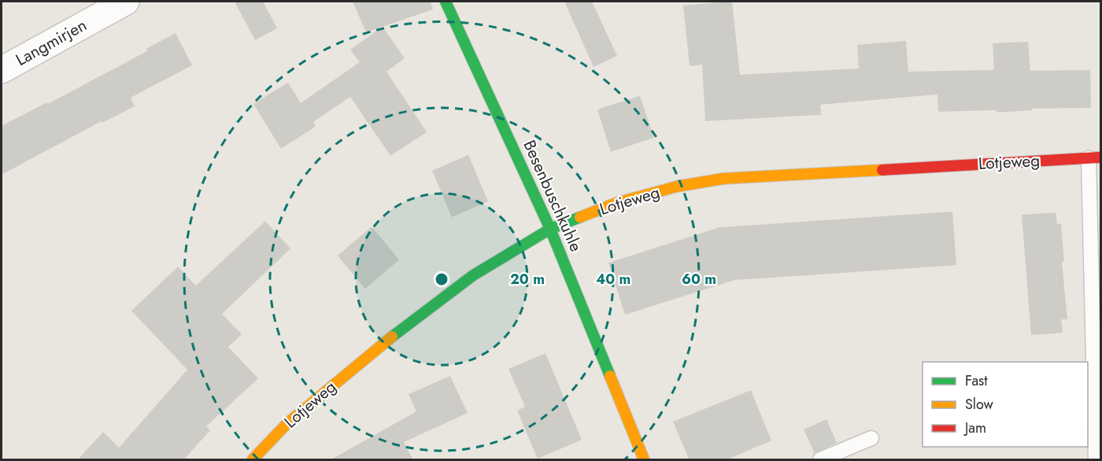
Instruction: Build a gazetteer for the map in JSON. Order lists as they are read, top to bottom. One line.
{"streets":{"street":["Langmirjen","Lotjeweg","Besenbuschkuhle"]},"crossings":[["Lotjeweg","Besenbuschkuhle"]],"legend":["Fast","Slow","Jam"],"rings":["20 m","40 m","60 m"]}
